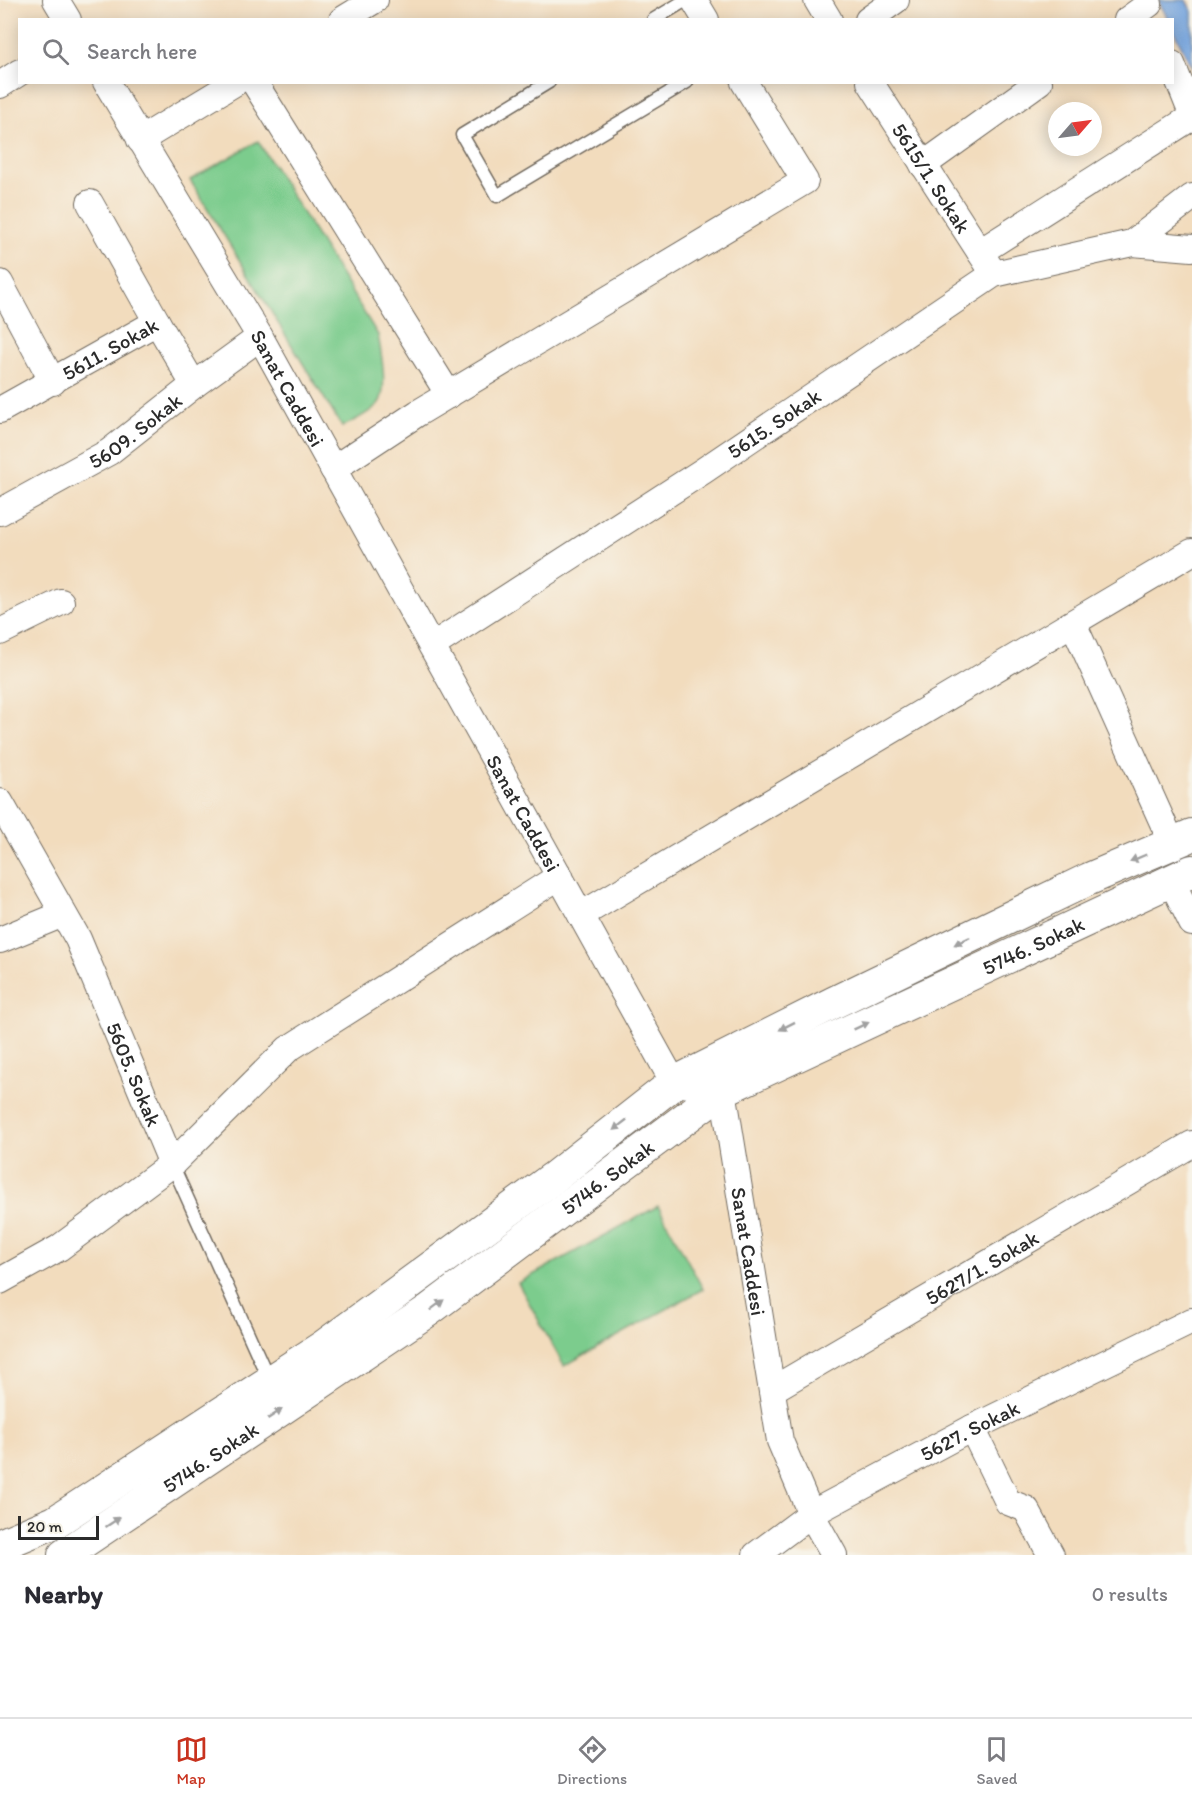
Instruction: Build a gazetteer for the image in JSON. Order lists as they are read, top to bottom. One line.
{"streets":{"street":["5615/1. Sokak","5611. Sokak","Sanat Caddesi","5615. Sokak","5609. Sokak","5746. Sokak","5605. Sokak","5627/1. Sokak","5627. Sokak"]},"crossings":[["5615/1. Sokak","5615. Sokak"],["5611. Sokak","5609. Sokak"],["Sanat Caddesi","5615. Sokak"],["Sanat Caddesi","5609. Sokak"],["Sanat Caddesi","5746. Sokak"],["Sanat Caddesi","5627/1. Sokak"],["Sanat Caddesi","5627. Sokak"]],"scale_bar":"20 m","north":"top right","page":{"search":"Search here","scale":"20 m","heading":["Nearby","0 results"],"nav":["Map","Directions","Saved"]}}
